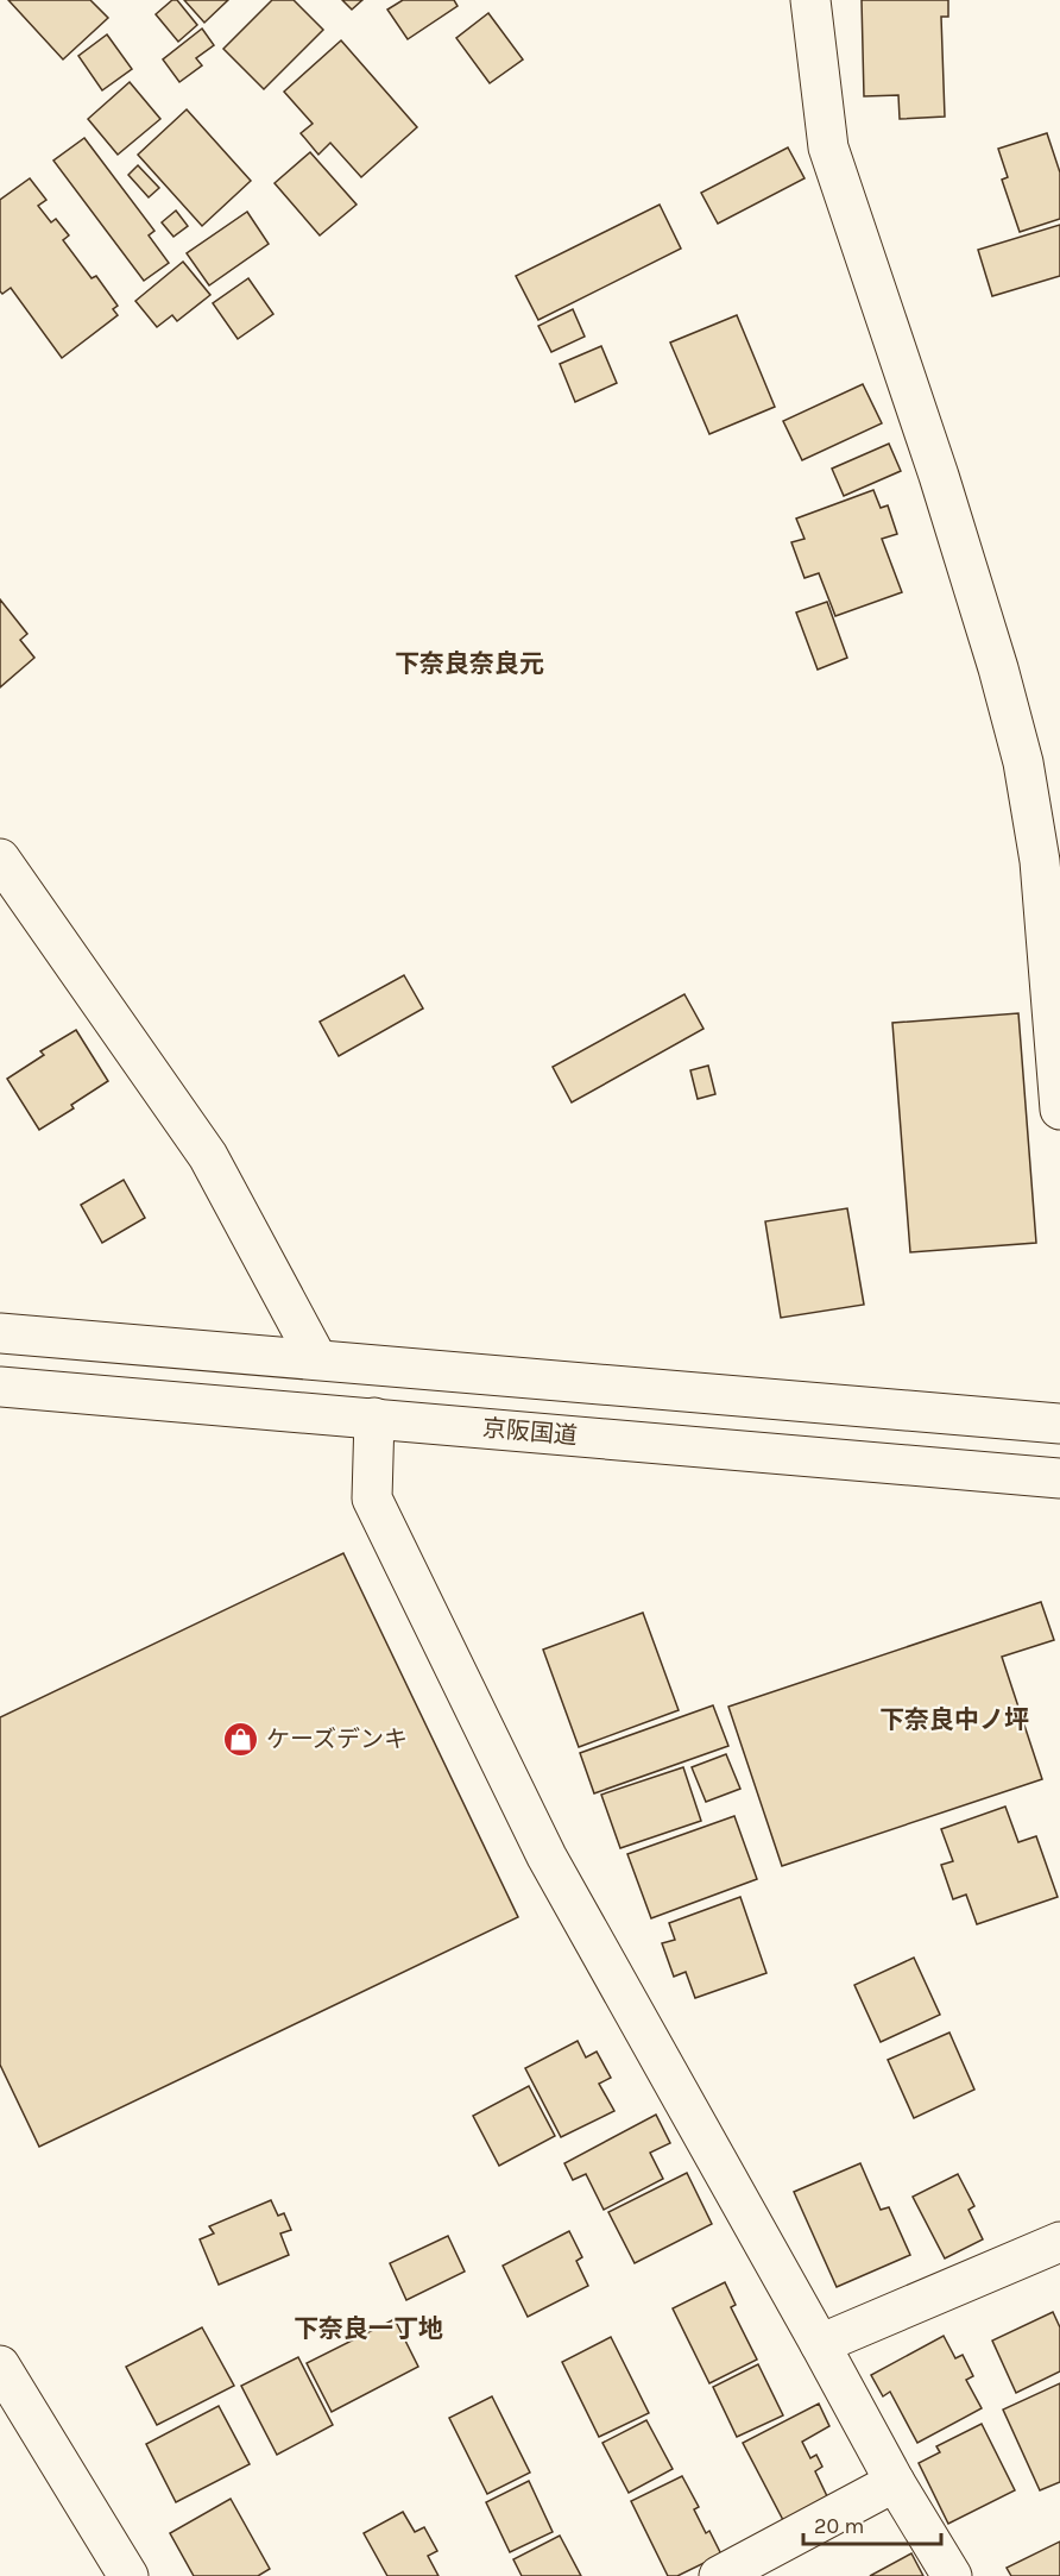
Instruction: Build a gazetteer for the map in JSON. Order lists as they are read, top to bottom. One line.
{"streets":{"main road":["京阪国道"]},"districts":["下奈良奈良元","下奈良中ノ坪","下奈良一丁地"],"places":{"shop":["ケーズデンキ"]},"scale_bar":"20 m"}
